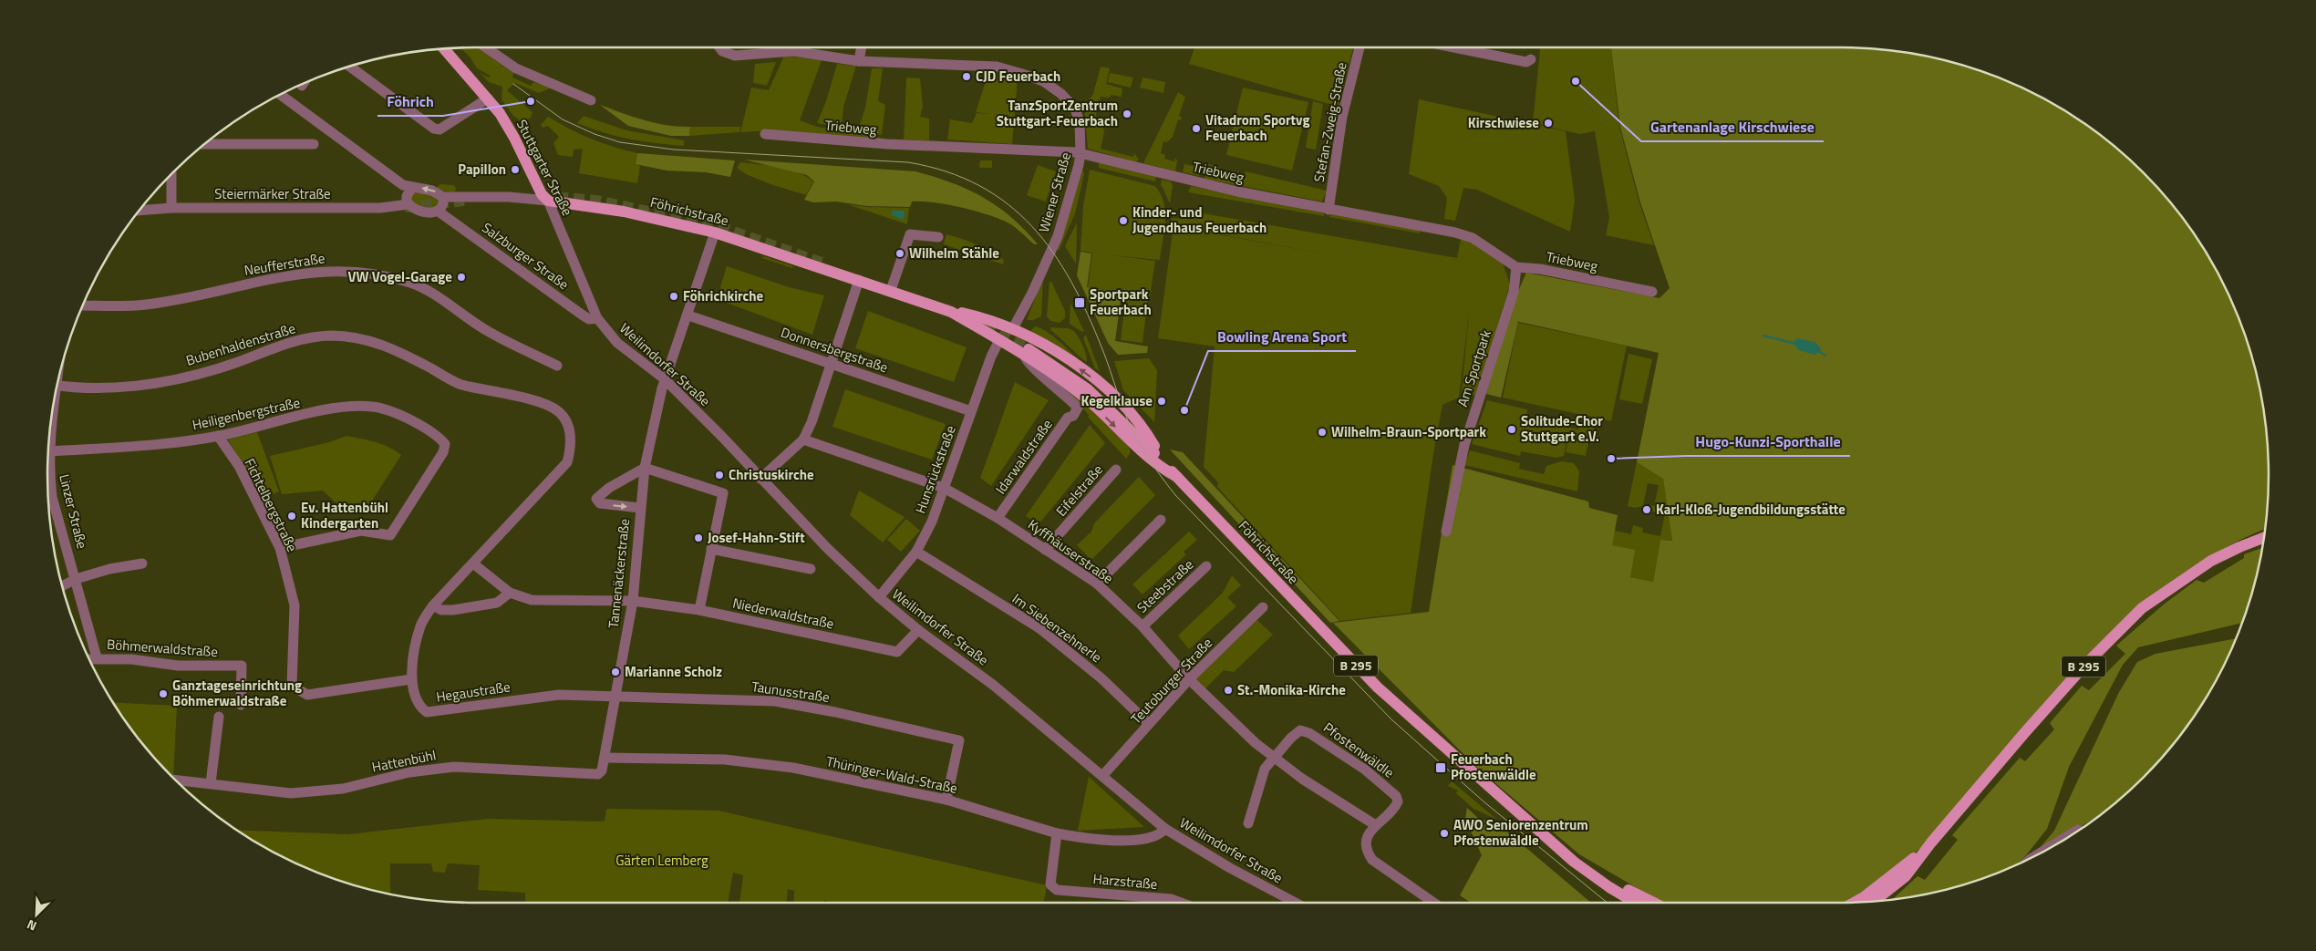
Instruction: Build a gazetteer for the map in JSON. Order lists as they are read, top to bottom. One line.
{"streets":{"main road":["Stuttgarter Straße","Föhrichstraße","B 295"],"street":["Stefan-Zweig-Straße","Triebweg","Wiener Straße","Steiermärker Straße","Salzburger Straße","Neufferstraße","Bubenhaldenstraße","Donnersbergstraße","Weilimdorfer Straße","Am Sportpark","Heiligenbergstraße","Idarwaldstraße","Hunsrückstraße","Eifelstraße","Fichtelbergstraße","Linzer Straße","Kyffhäuserstraße","Tannenäckerstraße","Steebstraße","Niederwaldstraße","Im Siebenzehnerle","Böhmerwaldstraße","Teutoburger Straße","Hegaustraße","Taunusstraße","Pfostenwäldle","Hattenbühl","Thüringer-Wald-Straße","Harzstraße"]},"crossings":[["Stefan-Zweig-Straße","Triebweg"],["Triebweg","Wiener Straße"],["Triebweg","Am Sportpark"],["Stuttgarter Straße","Föhrichstraße"],["Stuttgarter Straße","Salzburger Straße"],["Stuttgarter Straße","Weilimdorfer Straße"],["Wiener Straße","Föhrichstraße"],["Wiener Straße","Hunsrückstraße"],["Föhrichstraße","Idarwaldstraße"],["Föhrichstraße","Hunsrückstraße"],["Föhrichstraße","Tannenäckerstraße"],["Föhrichstraße","B 295"],["Salzburger Straße","Weilimdorfer Straße"],["Bubenhaldenstraße","Hegaustraße"],["Donnersbergstraße","Hunsrückstraße"],["Donnersbergstraße","Tannenäckerstraße"],["Weilimdorfer Straße","Hunsrückstraße"],["Weilimdorfer Straße","Tannenäckerstraße"],["Weilimdorfer Straße","Niederwaldstraße"],["Weilimdorfer Straße","Teutoburger Straße"],["Weilimdorfer Straße","Thüringer-Wald-Straße"],["Heiligenbergstraße","Fichtelbergstraße"],["Heiligenbergstraße","Linzer Straße"],["Idarwaldstraße","Kyffhäuserstraße"],["Hunsrückstraße","Kyffhäuserstraße"],["Hunsrückstraße","Im Siebenzehnerle"],["Eifelstraße","Kyffhäuserstraße"],["Fichtelbergstraße","Hegaustraße"],["Linzer Straße","Böhmerwaldstraße"],["Kyffhäuserstraße","Steebstraße"],["Kyffhäuserstraße","Teutoburger Straße"],["Kyffhäuserstraße","Pfostenwäldle"],["Tannenäckerstraße","Niederwaldstraße"],["Tannenäckerstraße","Hegaustraße"],["Tannenäckerstraße","Taunusstraße"],["Tannenäckerstraße","Hattenbühl"],["Tannenäckerstraße","Thüringer-Wald-Straße"],["Im Siebenzehnerle","Teutoburger Straße"],["Hegaustraße","Taunusstraße"],["Taunusstraße","Thüringer-Wald-Straße"],["Thüringer-Wald-Straße","Harzstraße"]],"parks":["Gärten Lemberg"],"places":{"other":["CJD Feuerbach","Gartenanlage Kirschwiese","Föhrich","TanzSportZentrum Stuttgart-Feuerbach","Kirschwiese","Vitadrom Sportvg Feuerbach","Papillon","Kinder- und Jugendhaus Feuerbach","Wilhelm Stähle","VW Vogel-Garage","Föhrichkirche","Kegelklause","Bowling Arena Sport","Solitude-Chor Stuttgart e.V.","Wilhelm-Braun-Sportpark","Hugo-Kunzi-Sporthalle","Christuskirche","Karl-Kloß-Jugendbildungsstätte","Ev. Hattenbühl Kindergarten","Josef-Hahn-Stift","Marianne Scholz","St.-Monika-Kirche","Ganztageseinrichtung Böhmerwaldstraße","AWO Seniorenzentrum Pfostenwäldle"],"transit":["Sportpark Feuerbach","Feuerbach Pfostenwäldle"]},"north":"bottom left"}
